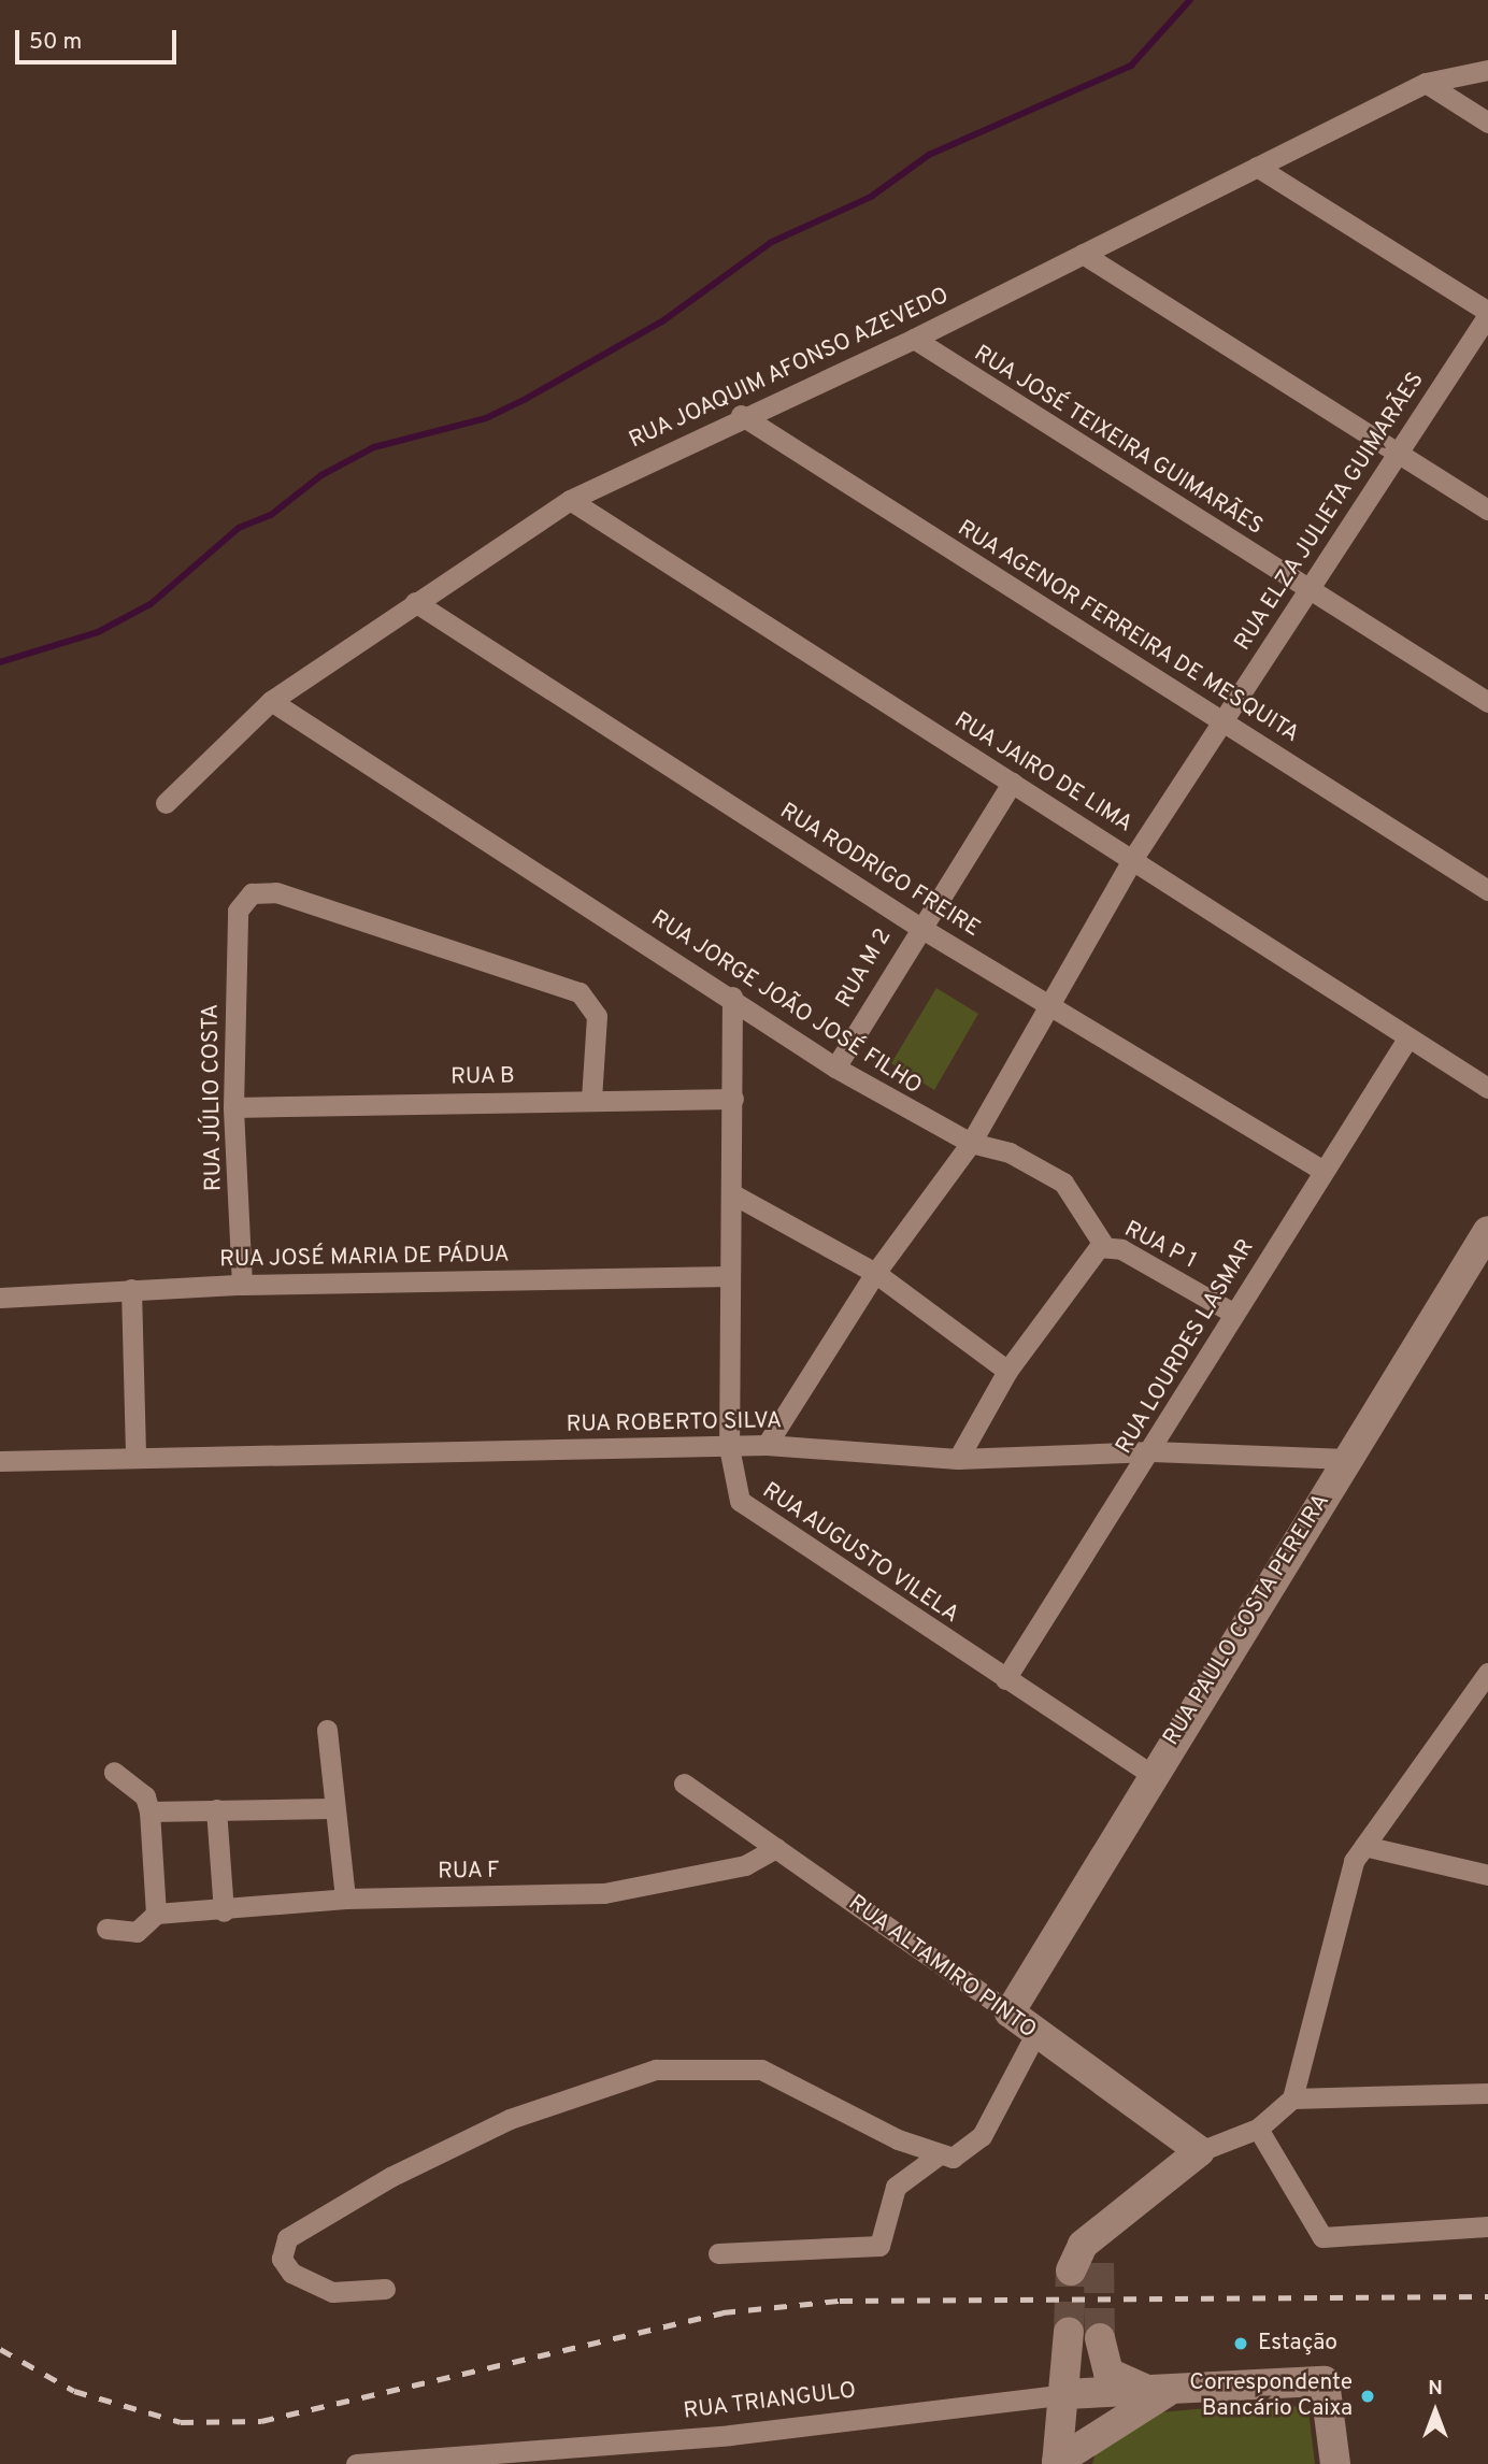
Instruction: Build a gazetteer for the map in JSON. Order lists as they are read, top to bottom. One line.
{"streets":{"street":["RUA JOAQUIM AFONSO AZEVEDO","RUA JOSÉ TEIXEIRA GUIMARÃES","RUA ELZA JULIETA GUIMARÃES","RUA AGENOR FERREIRA DE MESQUITA","RUA JAIRO DE LIMA","RUA RODRIGO FREIRE","RUA M 2","RUA JORGE JOÃO JOSÉ FILHO","RUA B","RUA JÚLIO COSTA","RUA P 1","RUA JOSÉ MARIA DE PÁDUA","RUA LOURDES LASMAR","RUA ROBERTO SILVA","RUA AUGUSTO VILELA","RUA PAULO COSTA PEREIRA","RUA F","RUA ALTAMIRO PINTO","RUA TRIANGULO"]},"crossings":[["RUA JOAQUIM AFONSO AZEVEDO","RUA JOSÉ TEIXEIRA GUIMARÃES"],["RUA JOAQUIM AFONSO AZEVEDO","RUA AGENOR FERREIRA DE MESQUITA"],["RUA JOAQUIM AFONSO AZEVEDO","RUA JAIRO DE LIMA"],["RUA JOAQUIM AFONSO AZEVEDO","RUA RODRIGO FREIRE"],["RUA JOAQUIM AFONSO AZEVEDO","RUA JORGE JOÃO JOSÉ FILHO"],["RUA JOSÉ TEIXEIRA GUIMARÃES","RUA ELZA JULIETA GUIMARÃES"],["RUA ELZA JULIETA GUIMARÃES","RUA AGENOR FERREIRA DE MESQUITA"],["RUA ELZA JULIETA GUIMARÃES","RUA JAIRO DE LIMA"],["RUA ELZA JULIETA GUIMARÃES","RUA RODRIGO FREIRE"],["RUA ELZA JULIETA GUIMARÃES","RUA JORGE JOÃO JOSÉ FILHO"],["RUA JAIRO DE LIMA","RUA M 2"],["RUA JAIRO DE LIMA","RUA LOURDES LASMAR"],["RUA RODRIGO FREIRE","RUA M 2"],["RUA RODRIGO FREIRE","RUA LOURDES LASMAR"],["RUA M 2","RUA JORGE JOÃO JOSÉ FILHO"],["RUA JORGE JOÃO JOSÉ FILHO","RUA P 1"],["RUA JORGE JOÃO JOSÉ FILHO","RUA AUGUSTO VILELA"],["RUA B","RUA JÚLIO COSTA"],["RUA B","RUA AUGUSTO VILELA"],["RUA JÚLIO COSTA","RUA JOSÉ MARIA DE PÁDUA"],["RUA P 1","RUA LOURDES LASMAR"],["RUA JOSÉ MARIA DE PÁDUA","RUA AUGUSTO VILELA"],["RUA LOURDES LASMAR","RUA ROBERTO SILVA"],["RUA LOURDES LASMAR","RUA AUGUSTO VILELA"],["RUA ROBERTO SILVA","RUA AUGUSTO VILELA"],["RUA ROBERTO SILVA","RUA PAULO COSTA PEREIRA"],["RUA AUGUSTO VILELA","RUA PAULO COSTA PEREIRA"],["RUA PAULO COSTA PEREIRA","RUA ALTAMIRO PINTO"],["RUA F","RUA ALTAMIRO PINTO"]],"places":["Estação","Correspondente Bancário Caixa"],"scale_bar":"50 m","north":"top"}
